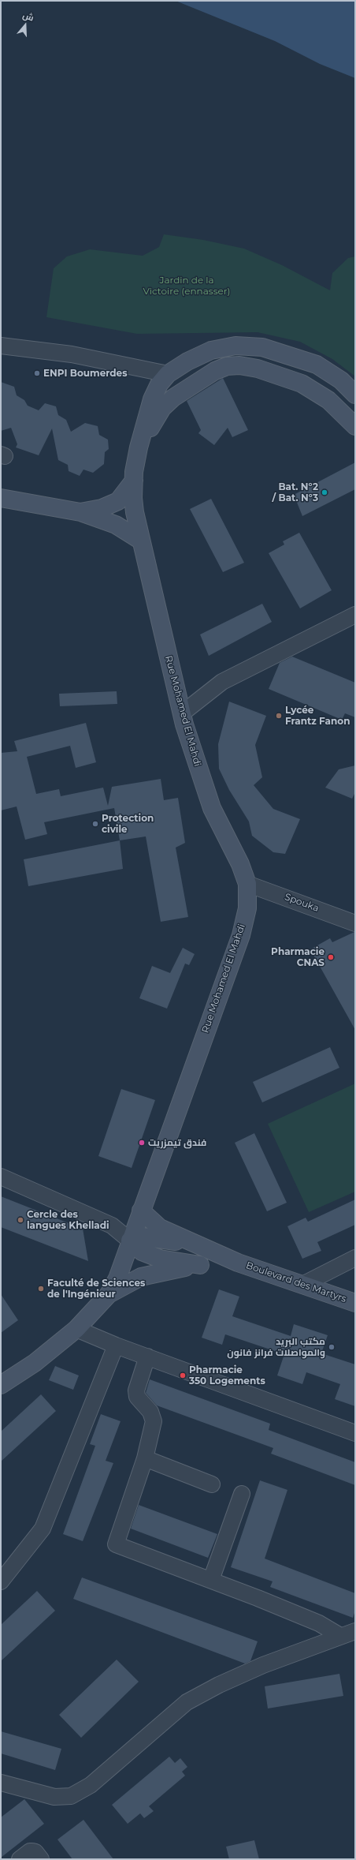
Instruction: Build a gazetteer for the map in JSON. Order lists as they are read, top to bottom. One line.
{"streets":{"main road":["Rue Mohamed El Mahdi","Boulevard des Martyrs"],"street":["Spouka"]},"crossings":[["Rue Mohamed El Mahdi","Spouka"]],"parks":["Jardin de la Victoire (ennasser)"],"places":["ENPI Boumerdes","Bat. N°2 / Bat. N°3","Lycée Frantz Fanon","Protection civile","Pharmacie CNAS","فندق تيمزريت","Cercle des langues Khelladi","Faculté de Sciences de l'Ingénieur","مكتب البريد والمواصلات فرانز فانون","Pharmacie 350 Logements"],"north":"top"}
